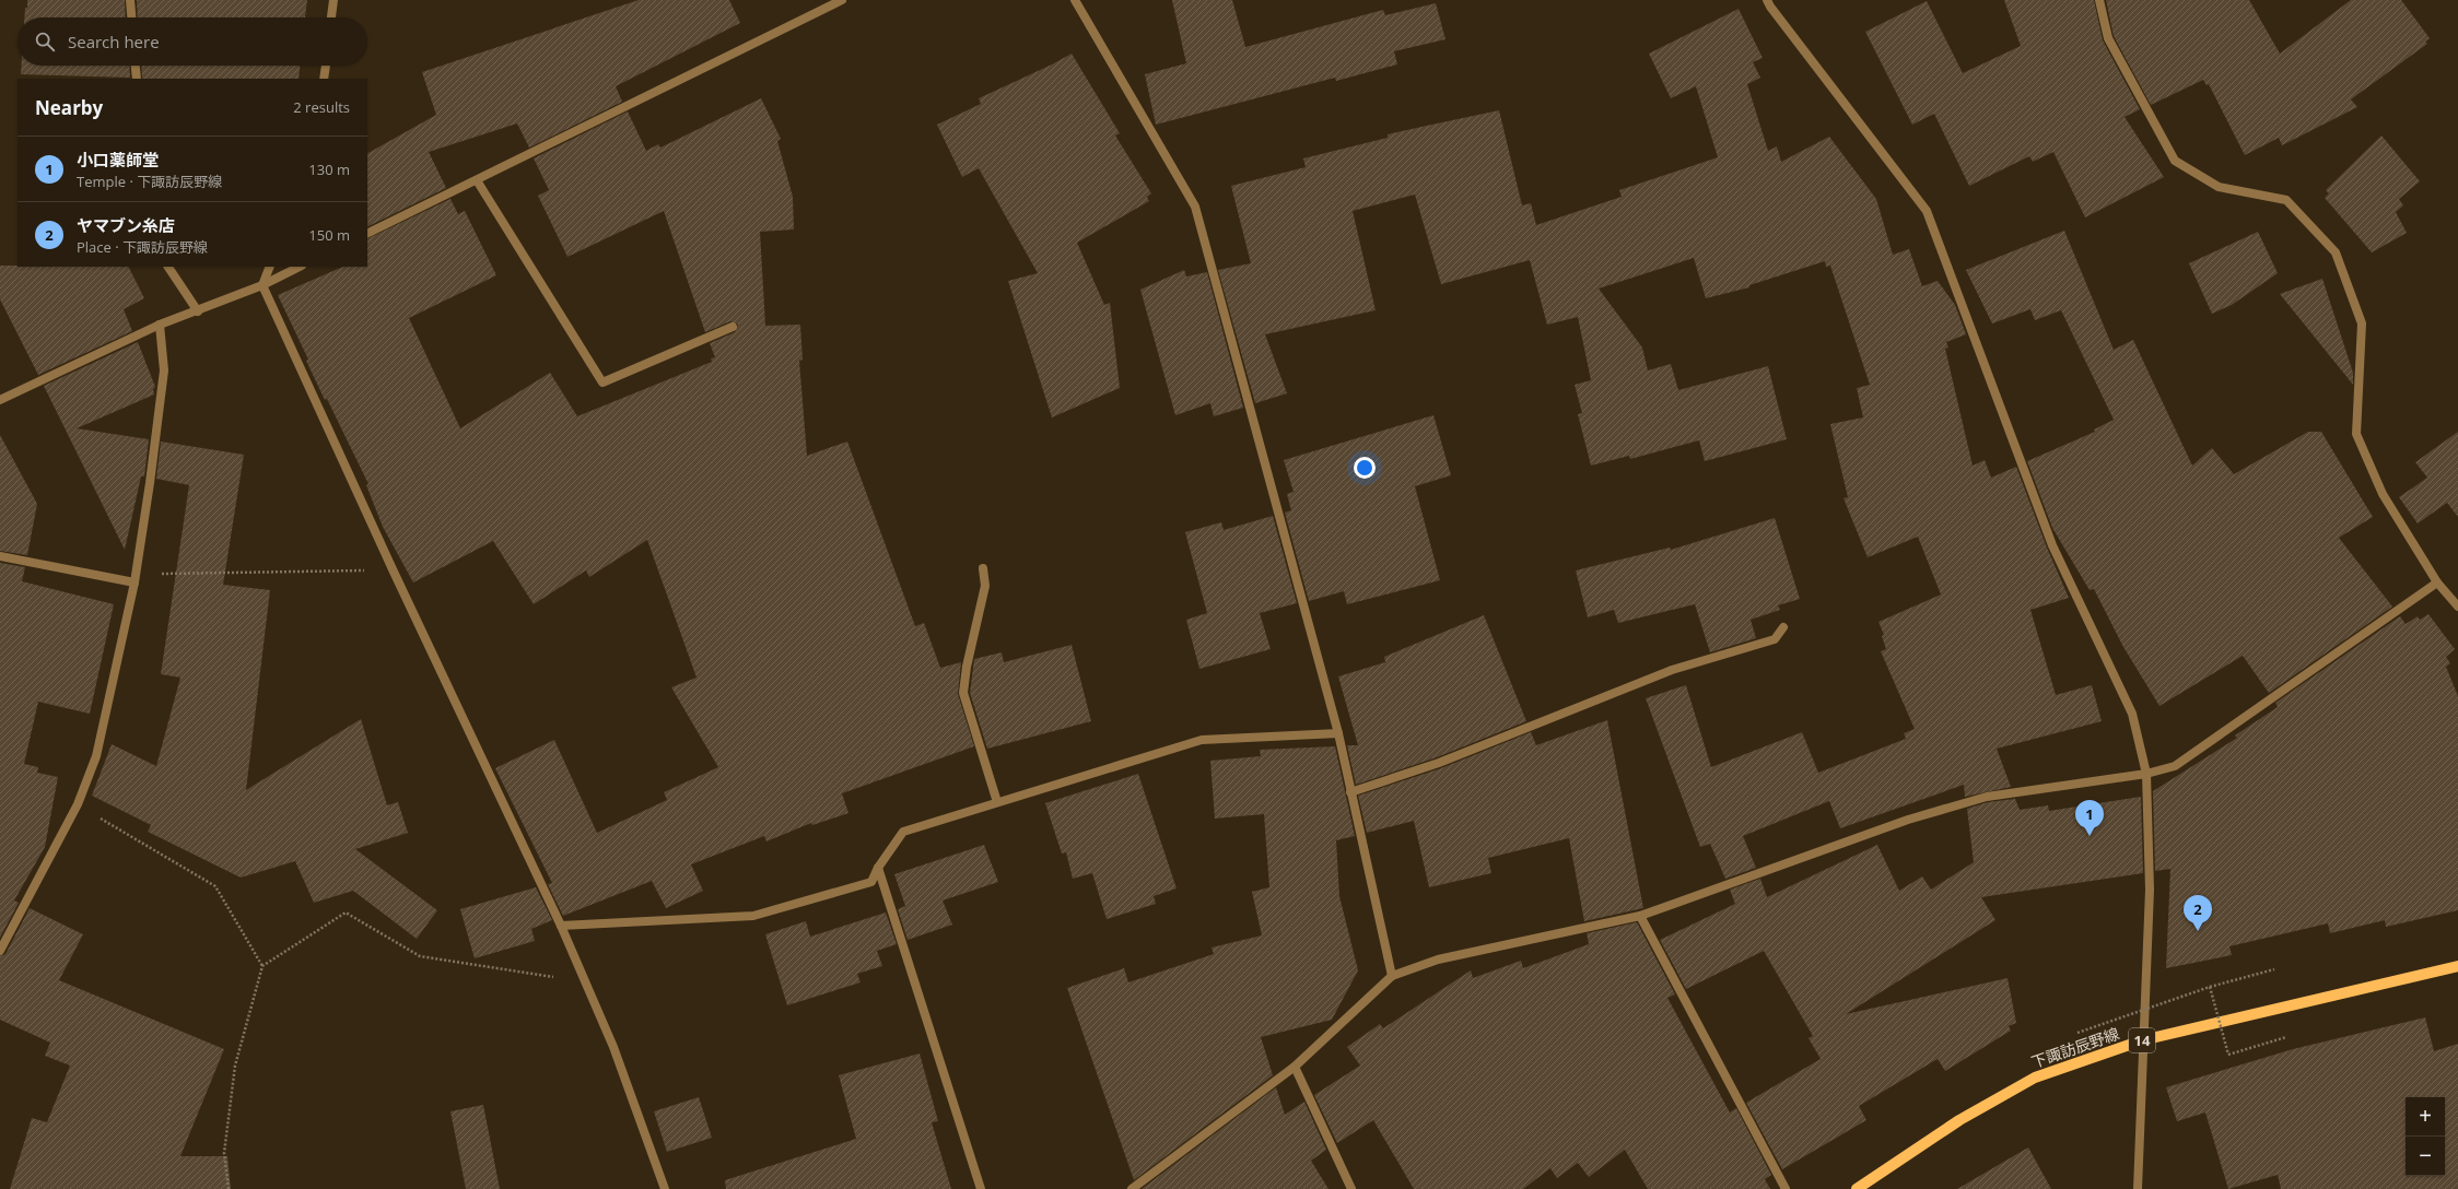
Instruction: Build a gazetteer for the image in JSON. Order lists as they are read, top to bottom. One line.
{"streets":{"main road":["14","下諏訪辰野線"]},"page":{"search":"Search here","heading":["Nearby","2 results"],"list":[{"mark":"1","name":"小口薬師堂","note":"Temple · 下諏訪辰野線","value":"130 m"},{"mark":"2","name":"ヤマブン糸店","note":"Place · 下諏訪辰野線","value":"150 m"}],"pins":["1","2"],"map_buttons":["+","−"]}}
